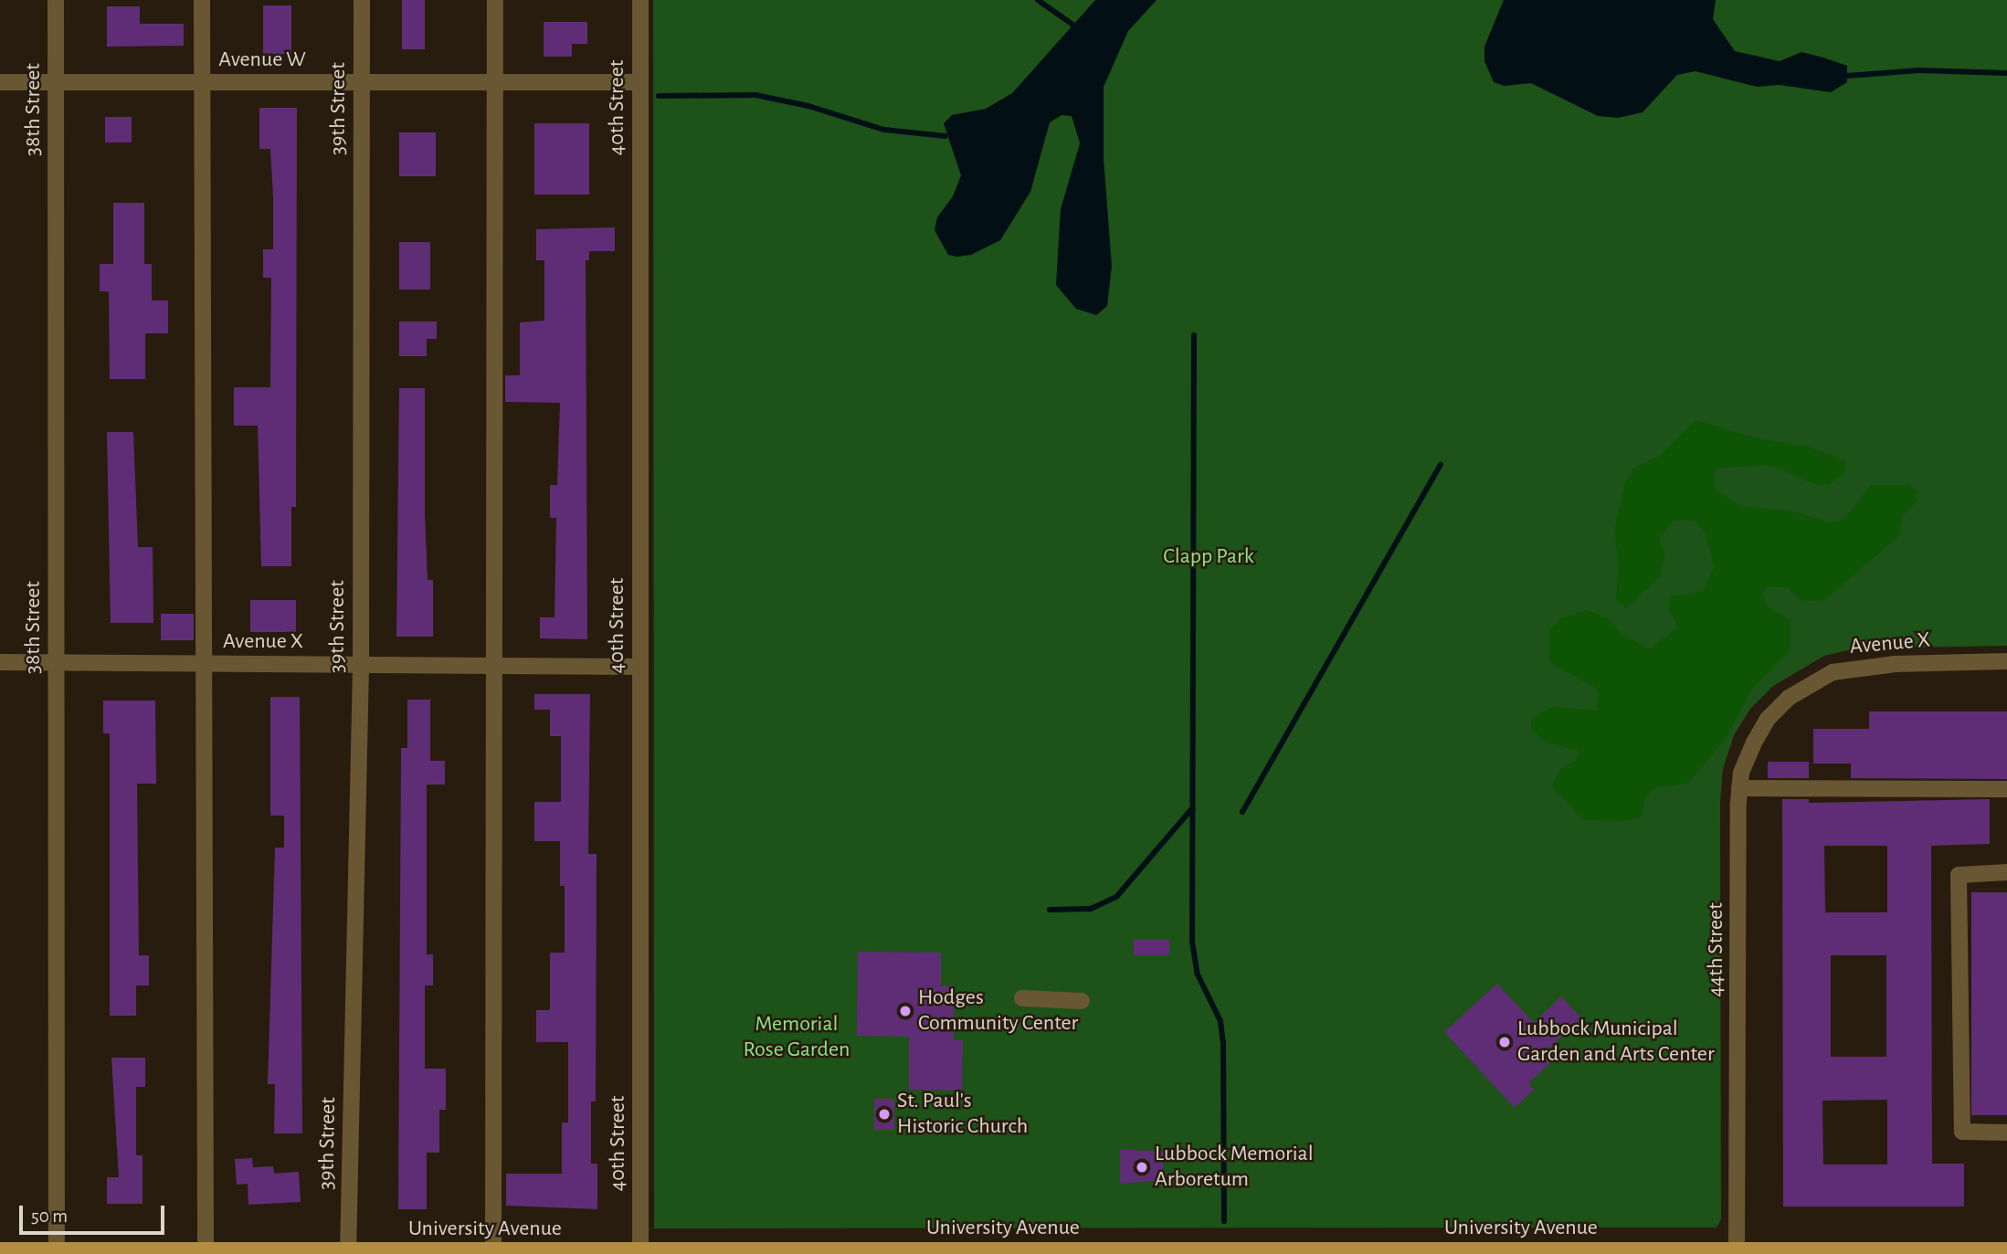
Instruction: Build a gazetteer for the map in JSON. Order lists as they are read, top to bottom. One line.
{"streets":{"main road":["University Avenue"],"street":["Avenue W","40th Street","39th Street","38th Street","Avenue X","44th Street"]},"crossings":[["Avenue W","40th Street"],["Avenue W","39th Street"],["Avenue W","38th Street"],["40th Street","Avenue X"],["40th Street","University Avenue"],["39th Street","Avenue X"],["39th Street","University Avenue"],["38th Street","Avenue X"],["38th Street","University Avenue"],["Avenue X","44th Street"],["44th Street","University Avenue"]],"parks":["Clapp Park","Memorial Rose Garden"],"places":["Hodges Community Center","Lubbock Municipal Garden and Arts Center","St. Paul's Historic Church","Lubbock Memorial Arboretum"],"scale_bar":"50 m"}
